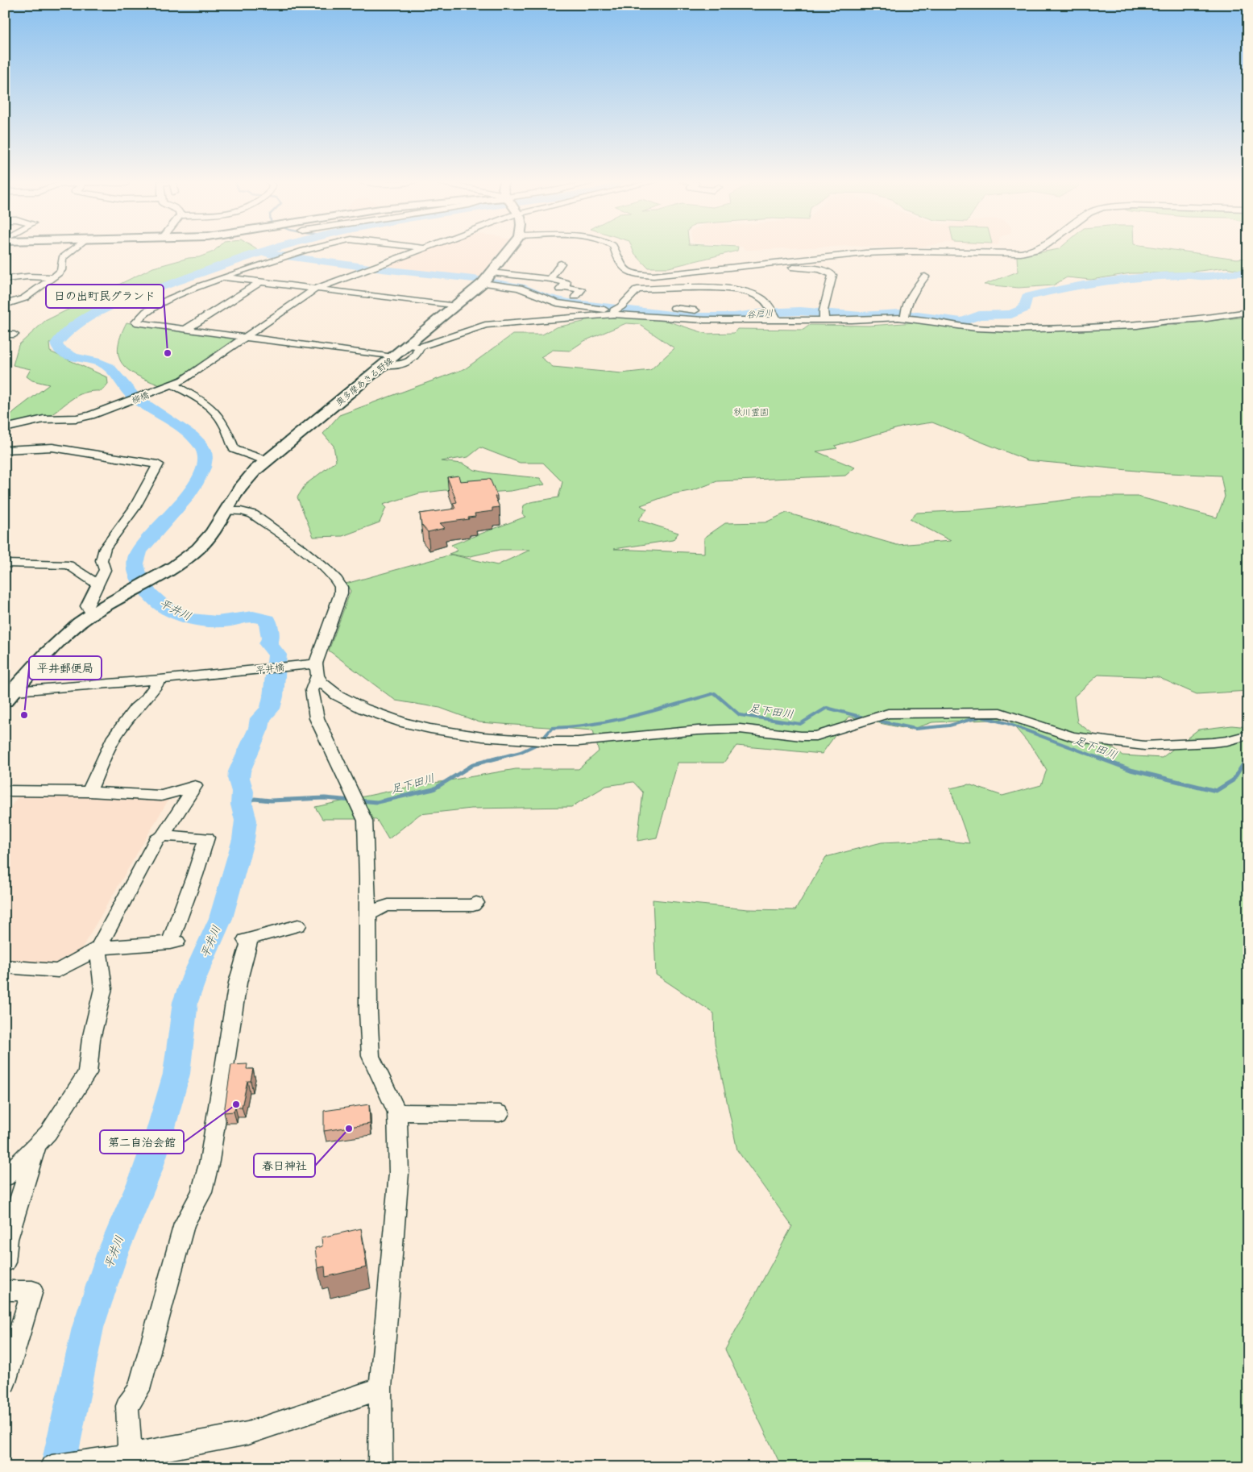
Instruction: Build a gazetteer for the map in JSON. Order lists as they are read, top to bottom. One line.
{"streets":{"main road":["奥多摩あきる野線"],"street":["柳橋","平井橋"]},"water":["谷戸川","平井川","足下田川"],"parks":["秋川霊園"],"places":["日の出町民グランド","平井郵便局","第二自治会館","春日神社"]}
